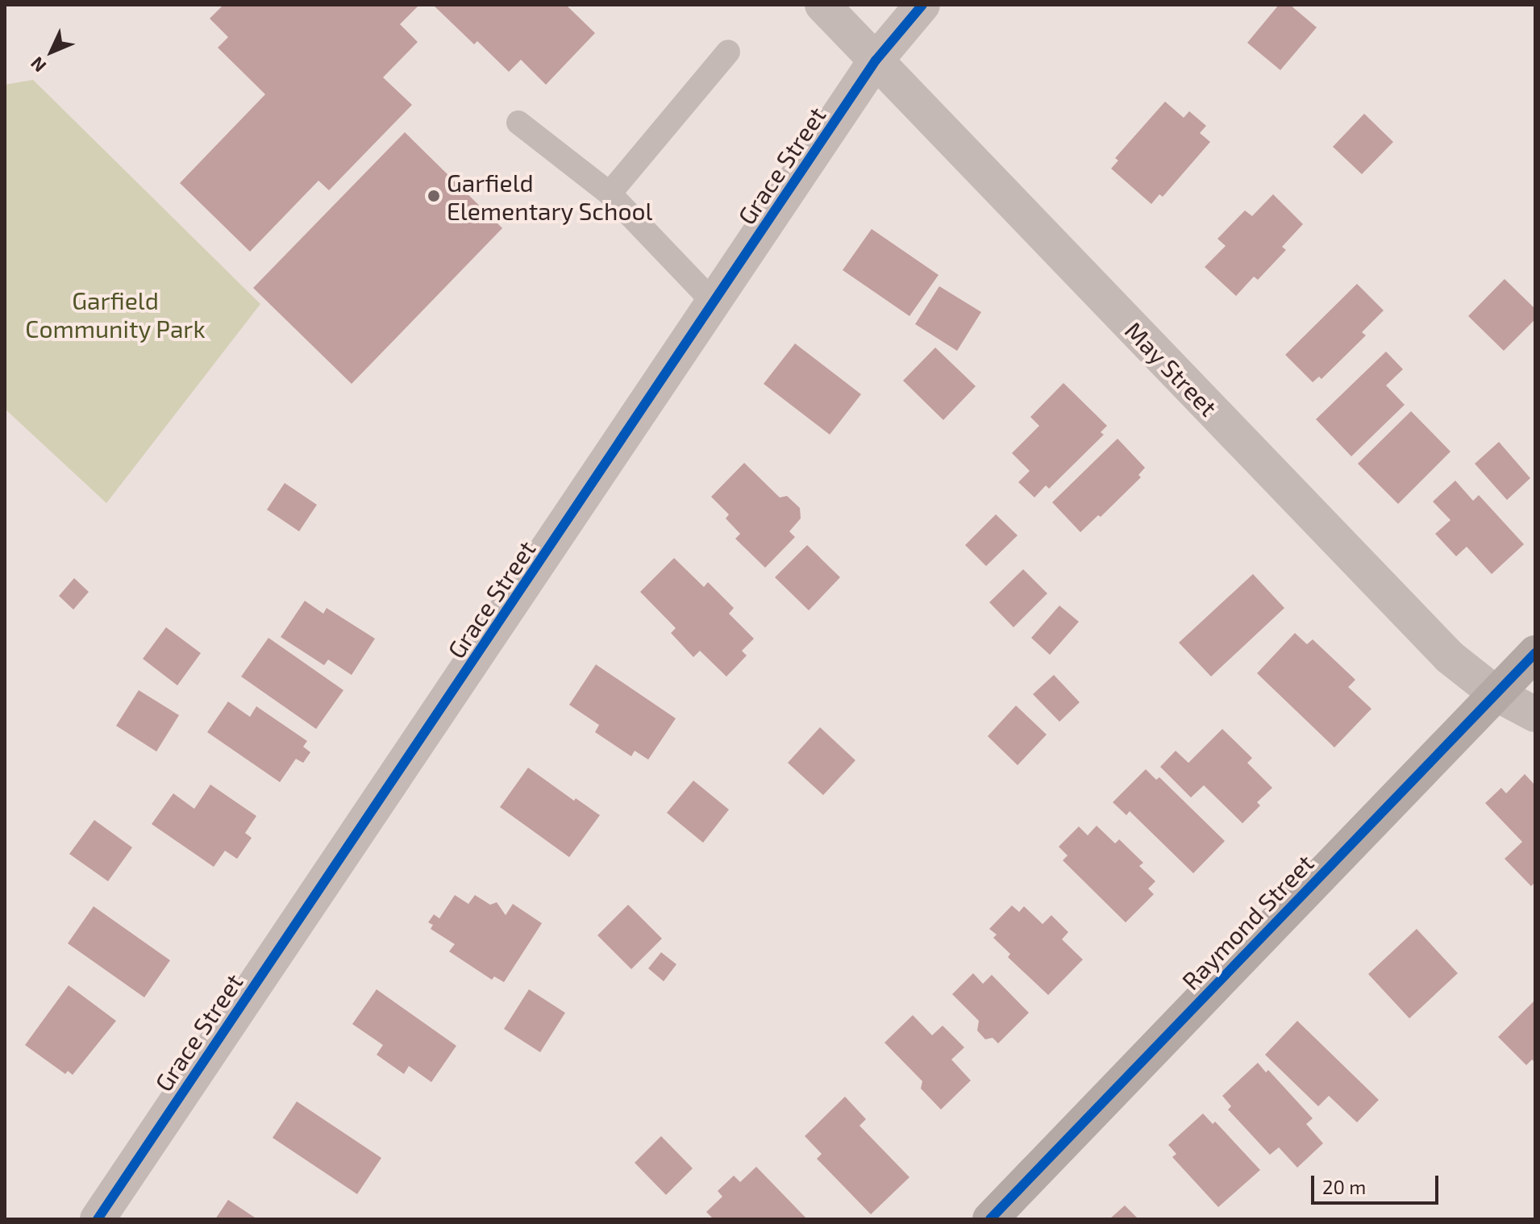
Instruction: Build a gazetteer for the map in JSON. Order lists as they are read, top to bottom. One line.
{"streets":{"street":["Grace Street","May Street","Raymond Street"]},"crossings":[["Grace Street","May Street"],["May Street","Raymond Street"]],"parks":["Garfield Community Park"],"places":["Garfield Elementary School"],"scale_bar":"20 m","north":"bottom left"}
